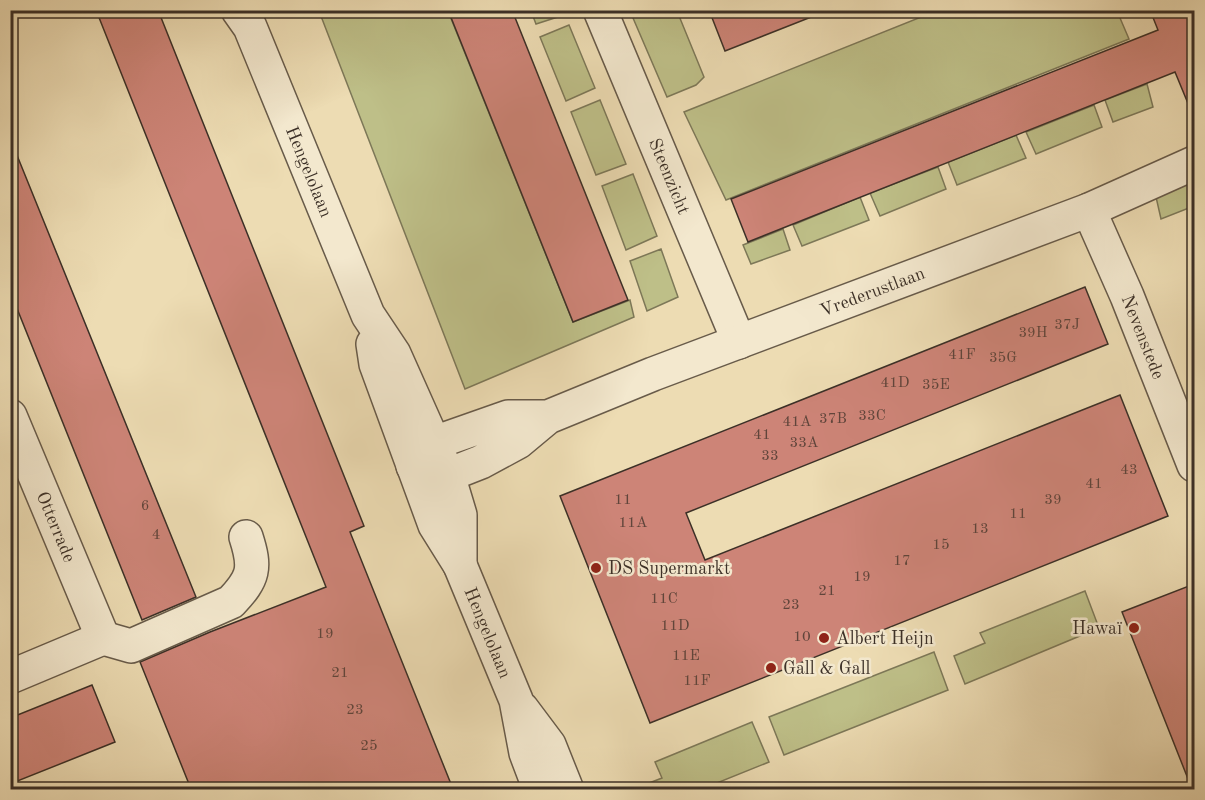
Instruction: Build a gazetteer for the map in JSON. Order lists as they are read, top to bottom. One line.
{"streets":{"street":["Hengelolaan","Steenzicht","Vrederustlaan","Nevenstede","Otterrade"]},"crossings":[["Hengelolaan","Vrederustlaan"],["Steenzicht","Vrederustlaan"],["Vrederustlaan","Nevenstede"]],"places":["DS Supermarkt","Hawaï","Albert Heijn","Gall & Gall"],"house_numbers":["37J","39H","41F","35G","41D","35E","33C","37B","41A","41","33A","33","43","41","11","39","6","11","11A","13","4","15","17","19","21","11C","23","11D","19","10","11E","21","11F","23","25"]}
